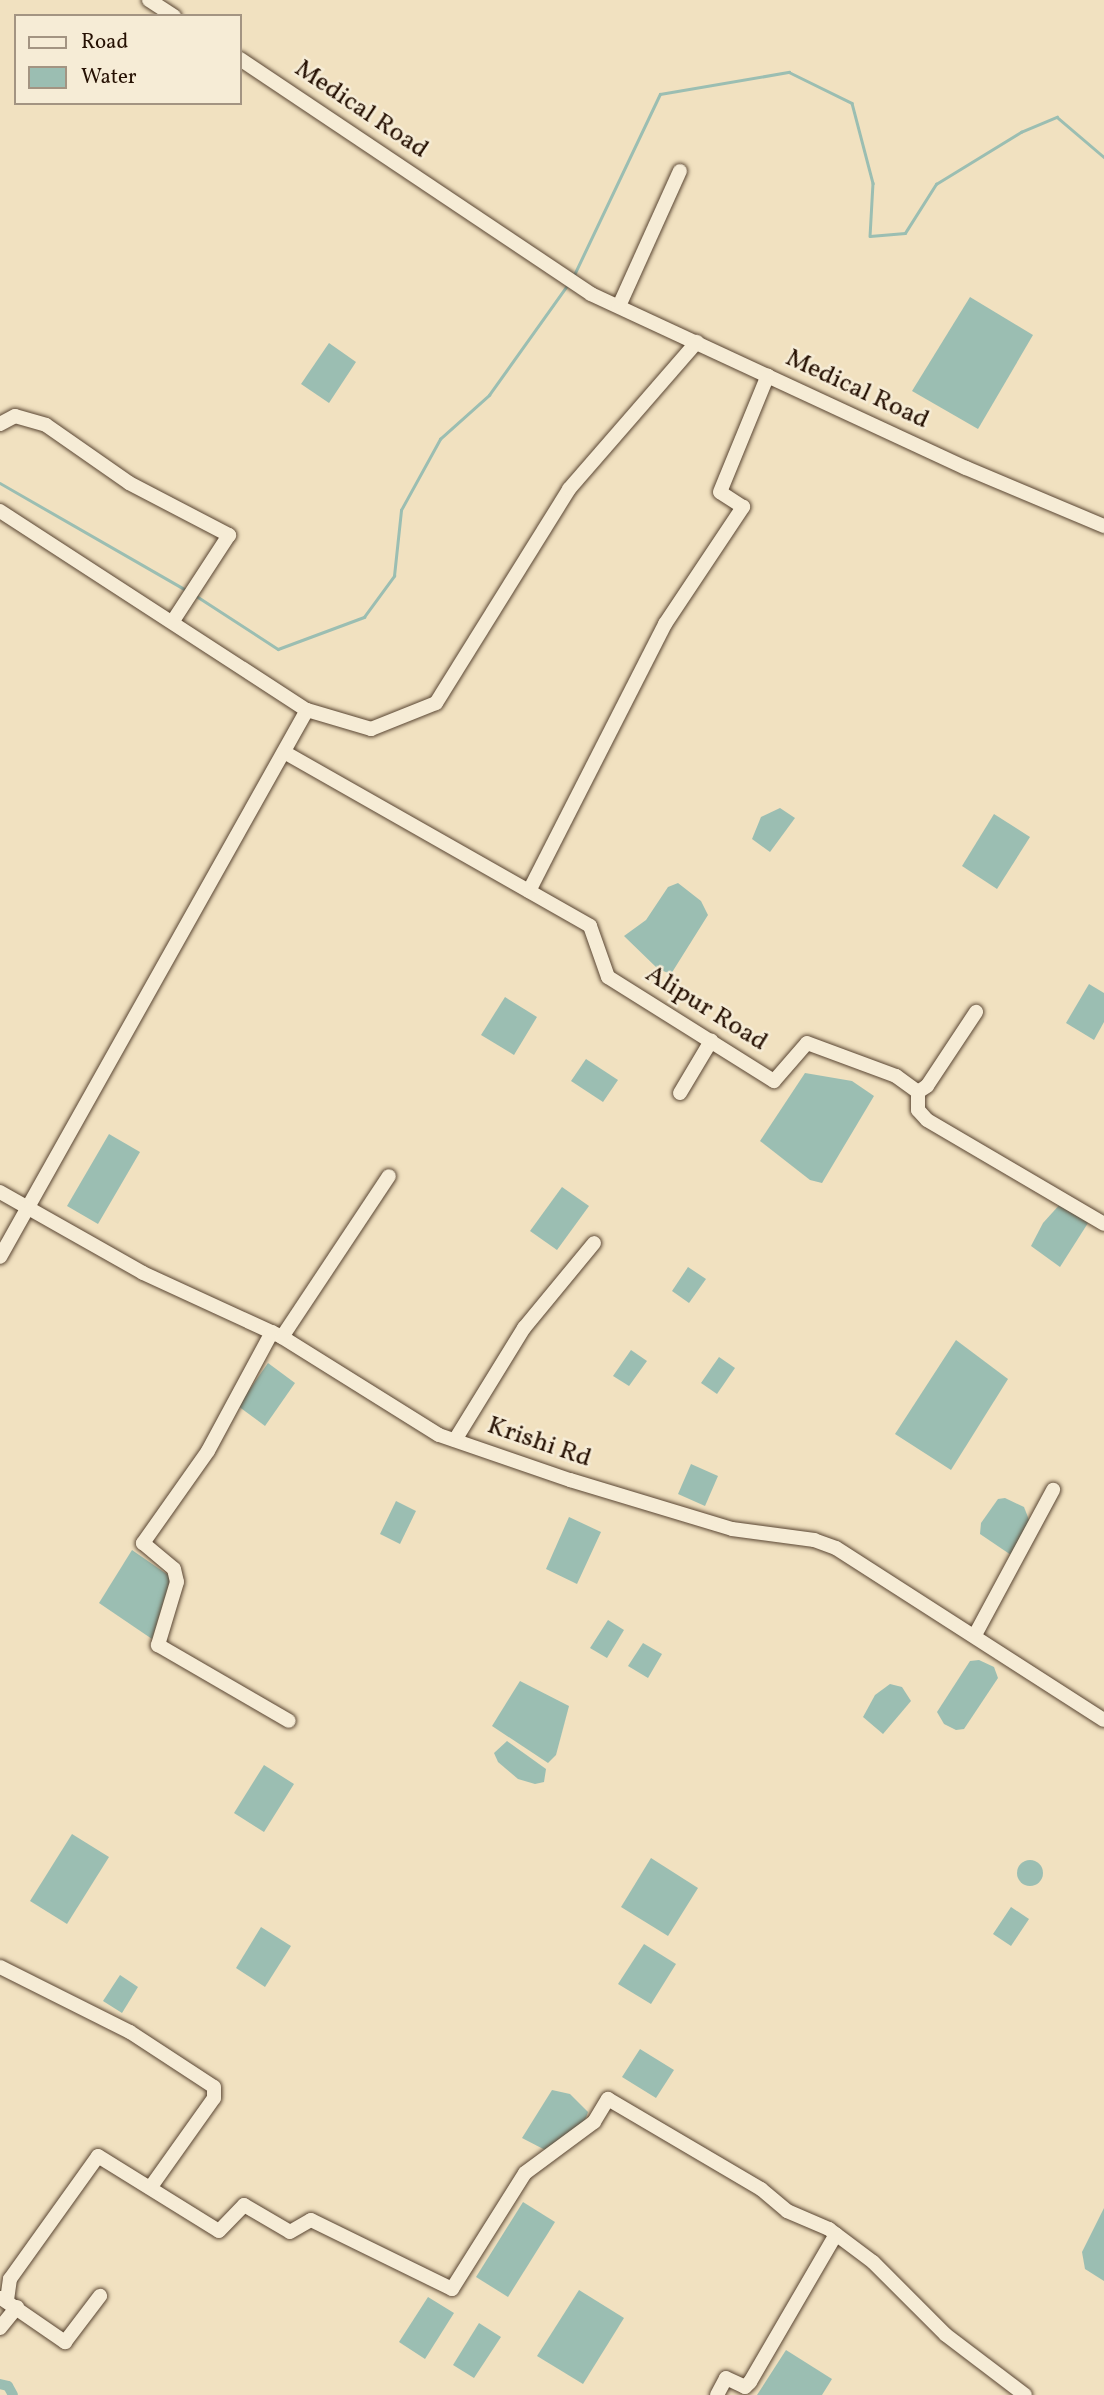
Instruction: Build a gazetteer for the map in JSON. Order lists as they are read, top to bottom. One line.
{"streets":{"street":["Medical Road","Alipur Road","Krishi Rd"]},"legend":["Road","Water"]}
